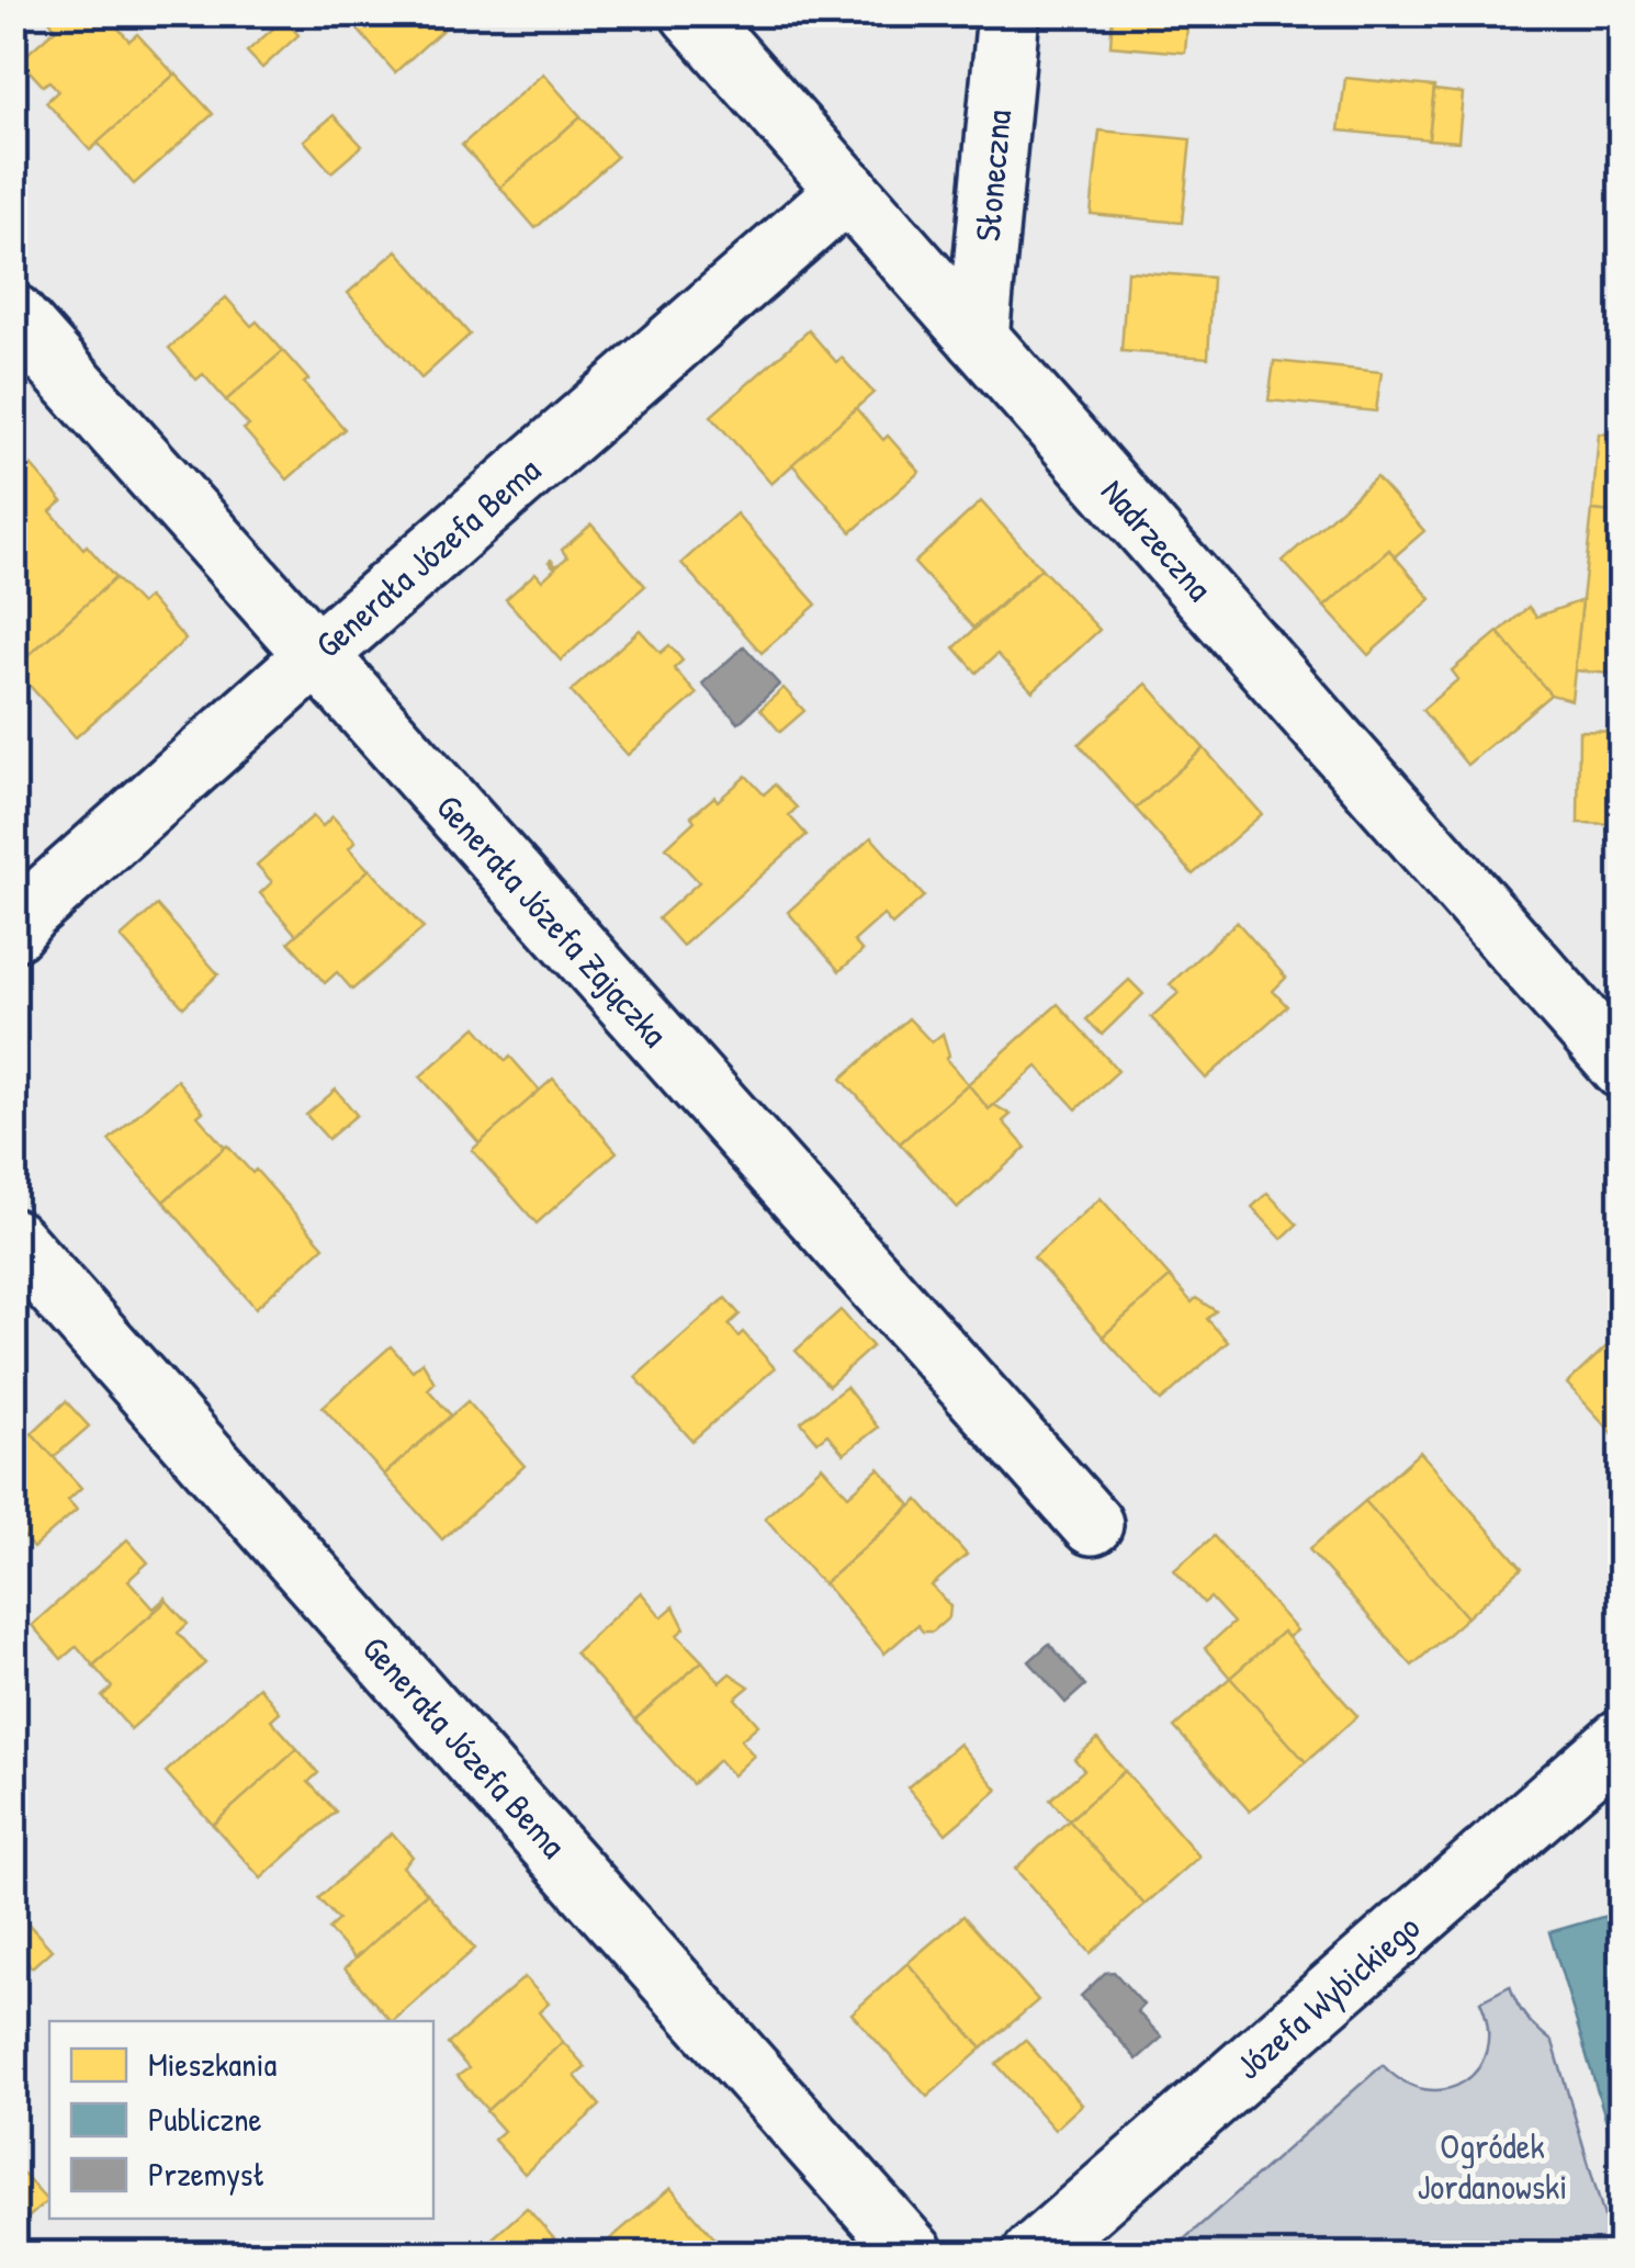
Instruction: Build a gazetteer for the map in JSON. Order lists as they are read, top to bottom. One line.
{"streets":{"street":["Słoneczna","Nadrzeczna","Generała Józefa Bema","Generała Józefa Zajączka","Józefa Wybickiego"]},"crossings":[["Słoneczna","Nadrzeczna"],["Nadrzeczna","Generała Józefa Bema"],["Generała Józefa Bema","Generała Józefa Zajączka"]],"parks":["Ogródek Jordanowski"],"legend":["Mieszkania","Publiczne","Przemysł"]}
